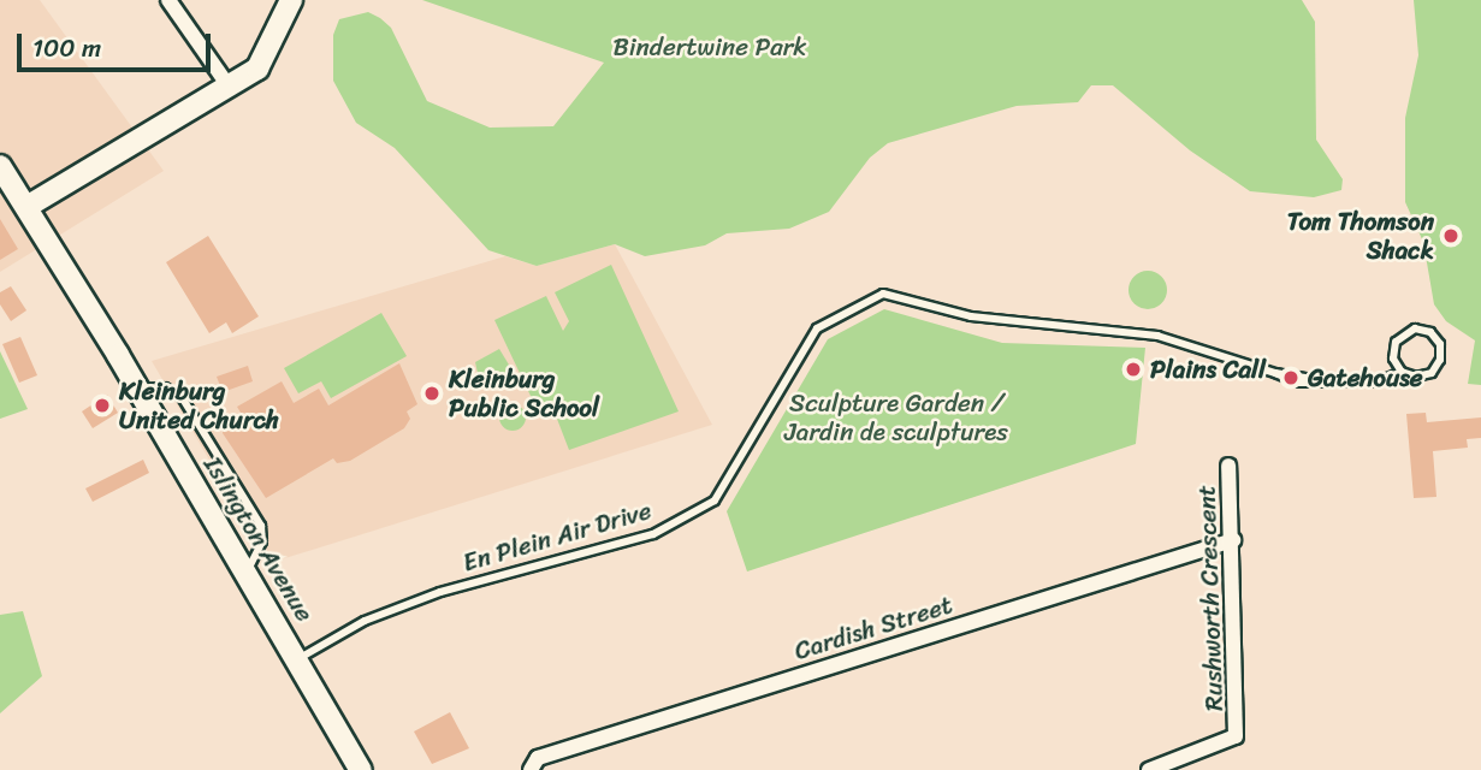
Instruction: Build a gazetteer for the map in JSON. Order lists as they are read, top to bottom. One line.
{"streets":{"street":["Islington Avenue","Rushworth Crescent","Cardish Street"],"lane":["En Plein Air Drive"]},"crossings":[["En Plein Air Drive","Islington Avenue"],["Rushworth Crescent","Cardish Street"]],"parks":["Bindertwine Park","Sculpture Garden / Jardin de sculptures"],"places":["Tom Thomson Shack","Plains Call","Gatehouse","Kleinburg Public School","Kleinburg United Church"],"scale_bar":"100 m"}
